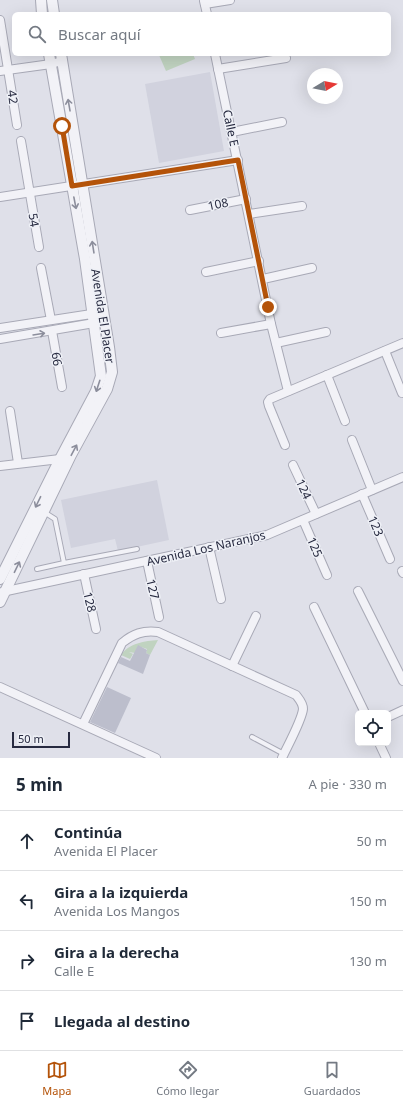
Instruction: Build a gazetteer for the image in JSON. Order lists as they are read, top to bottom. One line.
{"streets":{"street":["42","Calle E","108","54","Avenida El Placer","66","124","123","125","Avenida Los Naranjos","127","128"]},"crossings":[["Calle E","108"],["Avenida El Placer","Avenida Los Naranjos"],["124","Avenida Los Naranjos"],["123","Avenida Los Naranjos"],["125","Avenida Los Naranjos"],["Avenida Los Naranjos","127"],["Avenida Los Naranjos","128"]],"scale_bar":"50 m","north":"right","page":{"search":"Buscar aquí","scale":"50 m","heading":["5 min","A pie · 330 m"],"list":[["Continúa","Avenida El Placer","50 m"],["Gira a la izquierda","Avenida Los Mangos","150 m"],["Gira a la derecha","Calle E","130 m"],"Llegada al destino"],"nav":["Mapa","Cómo llegar","Guardados"]}}
